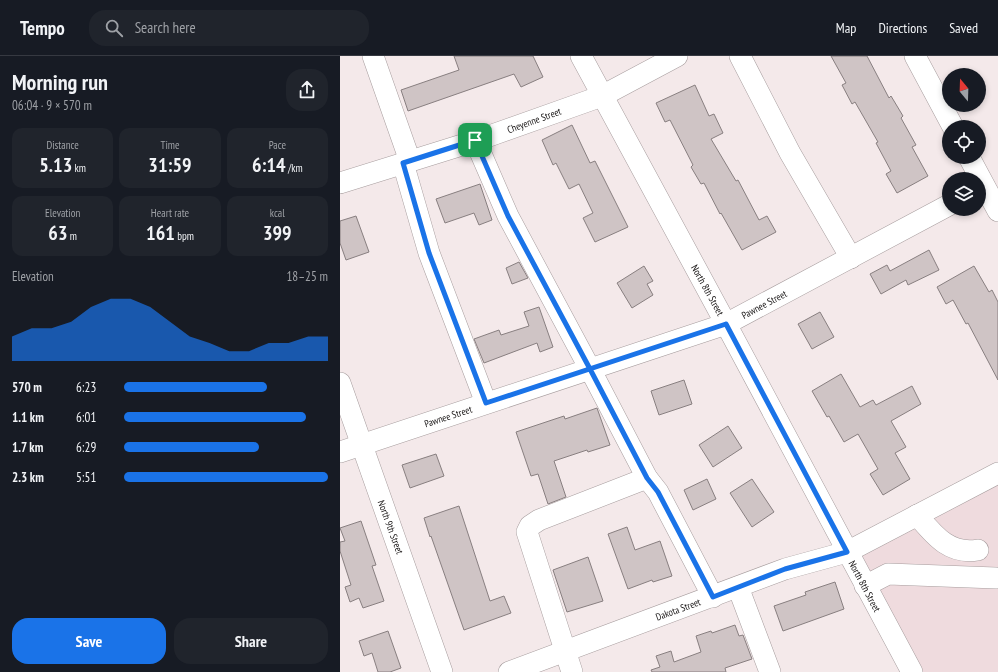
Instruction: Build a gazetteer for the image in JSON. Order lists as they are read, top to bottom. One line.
{"streets":{"street":["Cheyenne Street","North 8th Street","Pawnee Street","North 9th Street","Dakota Street"]},"crossings":[["Cheyenne Street","North 8th Street"],["North 8th Street","Pawnee Street"],["North 8th Street","Dakota Street"],["Pawnee Street","North 9th Street"]],"north":"top","page":{"header":"Tempo","search":"Search here","nav":["Map","Directions","Saved"],"heading":["Morning run","06:04 · 9 × 570 m"],"stats":[["Distance","5.13 km"],["Time","31:59"],["Pace","6:14 /km"],["Elevation","63 m"],["Heart rate","161 bpm"],["kcal","399"]],"chart":["Elevation","18–25 m"],"list":[{"name":"570 m","note":"6:23"},{"name":"1.1 km","note":"6:01"},{"name":"1.7 km","note":"6:29"},{"name":"2.3 km","note":"5:51"}],"buttons":["Save","Share"]}}
